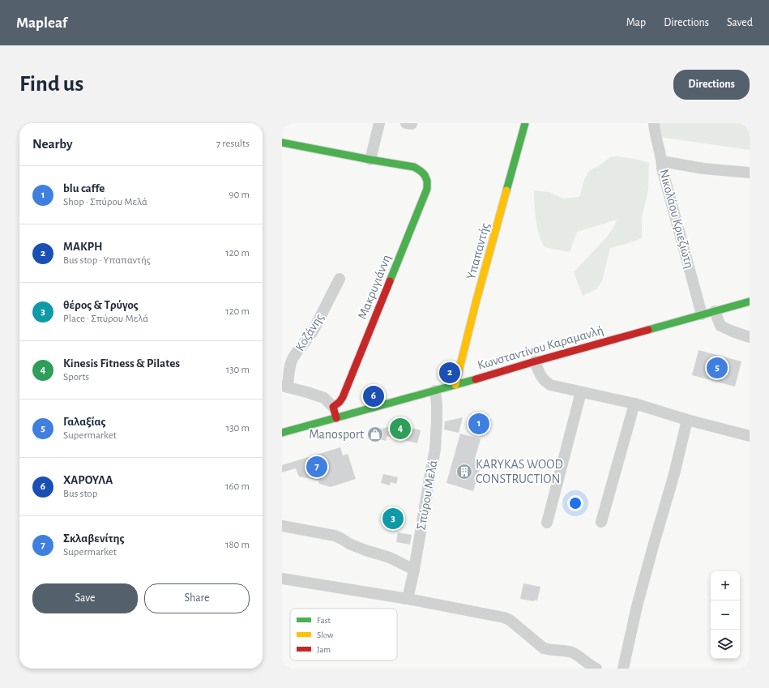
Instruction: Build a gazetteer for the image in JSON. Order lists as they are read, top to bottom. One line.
{"streets":{"street":["Νικολάου Κριεζιώτη","Υπαπαντής","Μακρυγιάννη","Κοζάνης","Κωνσταντίνου Καραμανλή","Σπύρου Μελά"]},"crossings":[["Νικολάου Κριεζιώτη","Κωνσταντίνου Καραμανλή"],["Υπαπαντής","Κωνσταντίνου Καραμανλή"],["Κωνσταντίνου Καραμανλή","Σπύρου Μελά"]],"places":{"shop":["Manosport"],"building":["KARYKAS WOOD CONSTRUCTION"]},"legend":["Fast","Slow","Jam"],"page":{"header":"Mapleaf","nav":["Map","Directions","Saved"],"buttons":["Directions",["Save","Share"]],"title":"Find us","heading":["Nearby","7 results"],"list":[{"mark":"1","name":"blu caffe","note":"Shop · Σπύρου Μελά","value":"90 m"},{"mark":"2","name":"ΜΑΚΡΗ","note":"Bus stop · Υπαπαντής","value":"120 m"},{"mark":"3","name":"θέρος & Τρύγος","note":"Place · Σπύρου Μελά","value":"120 m"},{"mark":"4","name":"Kinesis Fitness & Pilates","note":"Sports","value":"130 m"},{"mark":"5","name":"Γαλαξίας","note":"Supermarket","value":"130 m"},{"mark":"6","name":"ΧΑΡΟΥΛΑ","note":"Bus stop","value":"160 m"},{"mark":"7","name":"Σκλαβενίτης","note":"Supermarket","value":"180 m"}],"pins":["5","2","6","1","4","7","3"],"map_buttons":["+","−"]}}
